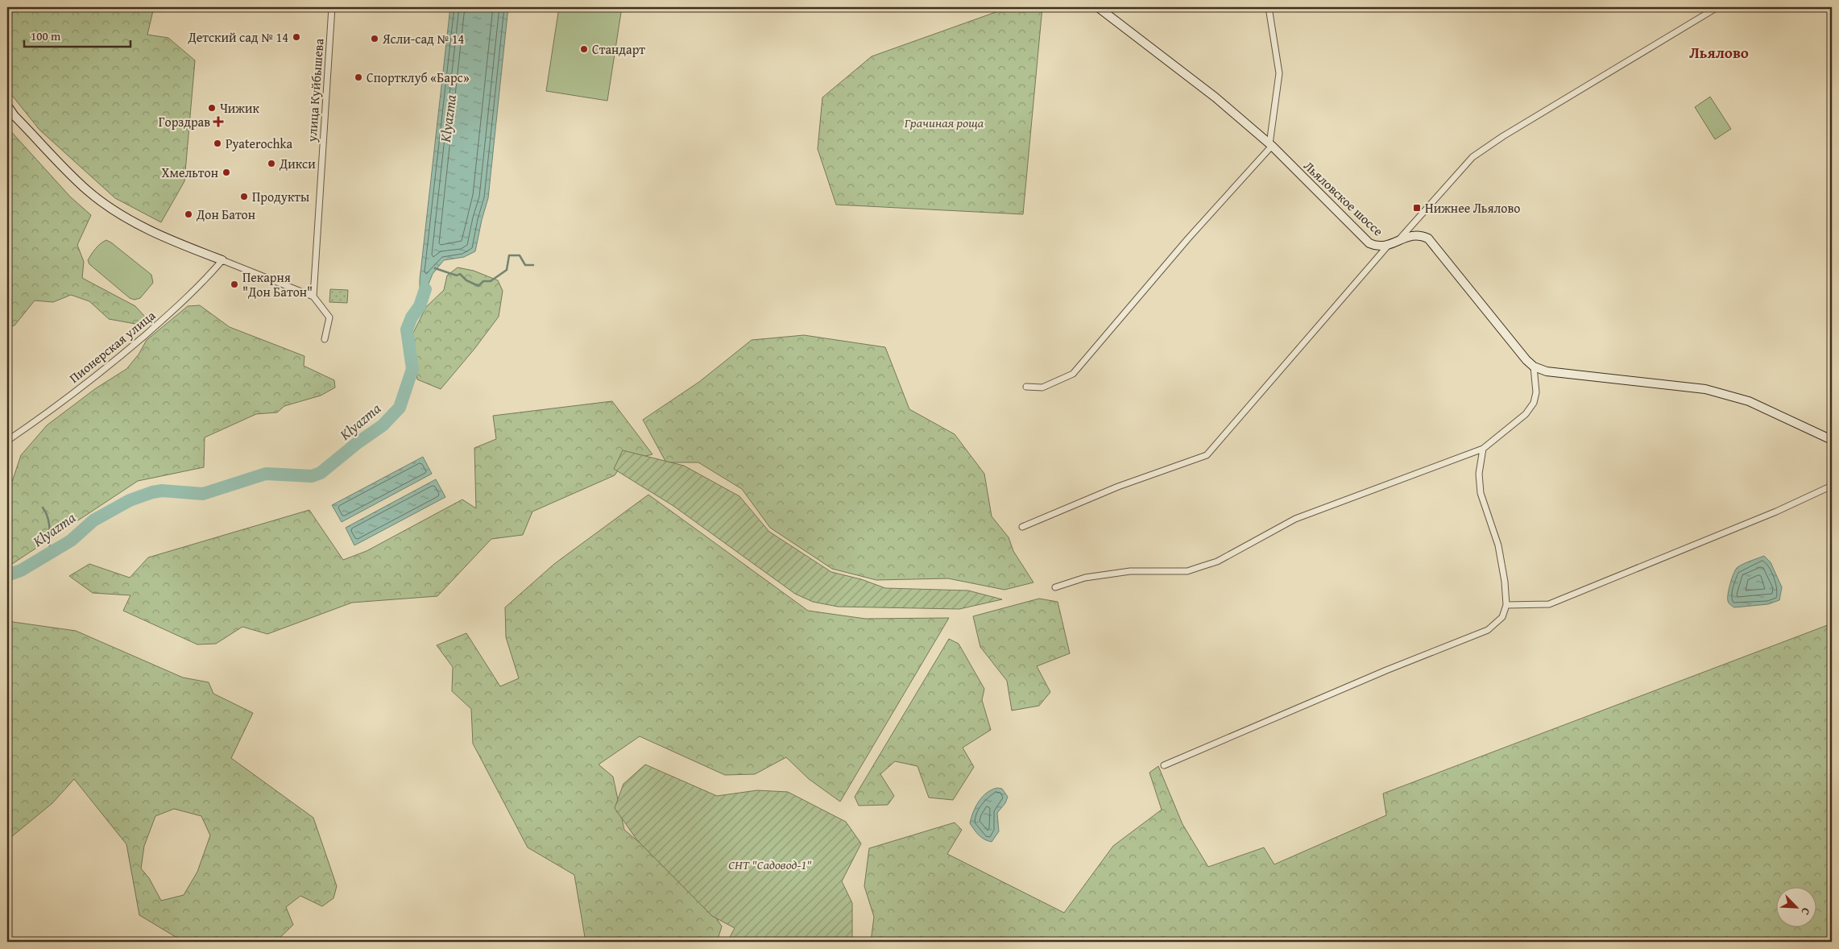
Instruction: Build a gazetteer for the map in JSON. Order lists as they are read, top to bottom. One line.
{"streets":{"street":["улица Куйбышева","Льяловское шоссе","Пионерская улица"]},"districts":["Льялово"],"water":["Klyazma"],"parks":["Грачиная роща","СНТ \"Садовод-1\""],"places":{"other":["Детский сад № 14","Ясли-сад № 14","Стандарт","Спортклуб «Барс»","Чижик","Pyaterochka","Дикси","Хмельтон","Продукты","Дон Батон","Пекарня \"Дон Батон\""],"health":["Горздрав"],"transit":["Нижнее Льялово"]},"scale_bar":"100 m","north":"bottom right"}
